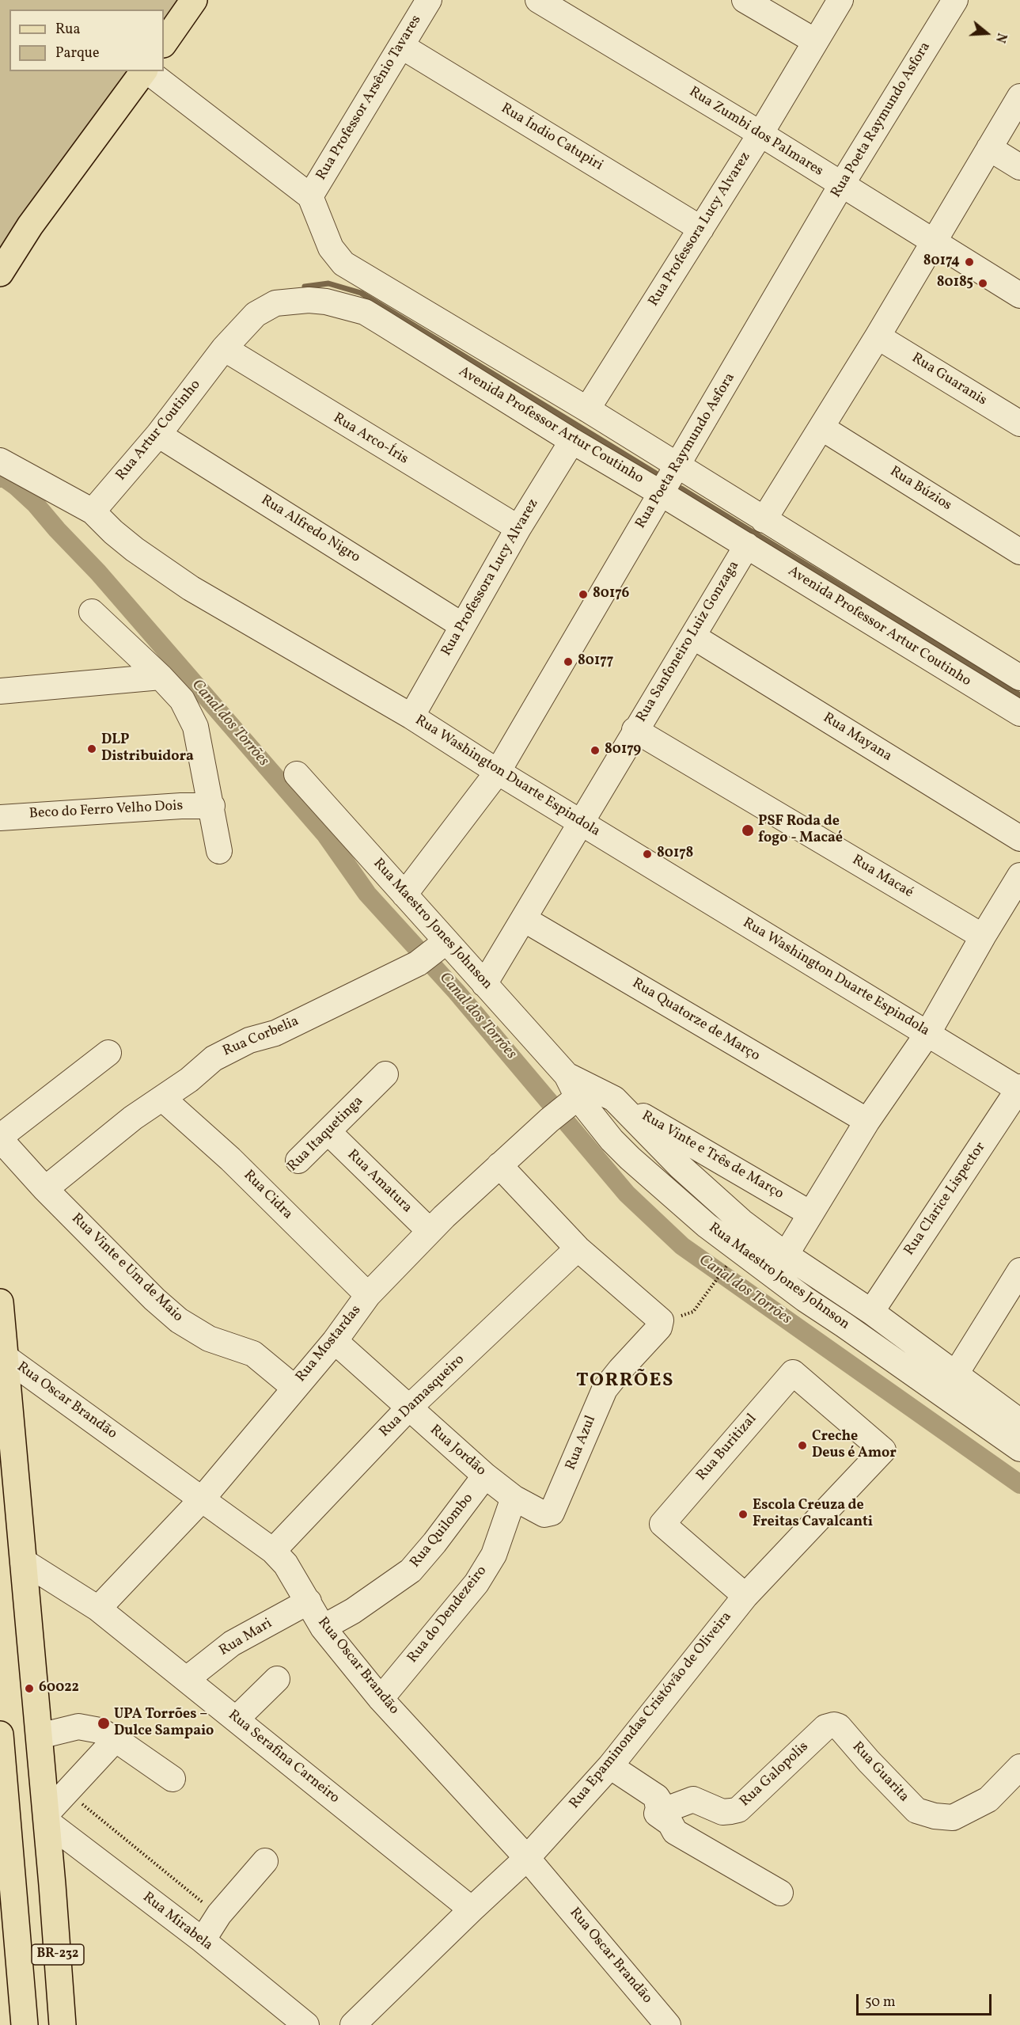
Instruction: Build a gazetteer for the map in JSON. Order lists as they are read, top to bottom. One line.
{"streets":{"main road":["BR-232"],"street":["Rua Professor Arsênio Tavares","Rua Poeta Raymundo Asfora","Rua Zumbi dos Palmares","Rua Índio Catupiri","Rua Professora Lucy Alvarez","Rua Guaranis","Avenida Professor Artur Coutinho","Rua Artur Coutinho","Rua Arco-Íris","Rua Búzios","Rua Alfredo Nigro","Rua Sanfoneiro Luiz Gonzaga","Rua Mayana","Rua Washington Duarte Espindola","Beco do Ferro Velho Dois","Rua Macaé","Rua Maestro Jones Johnson","Rua Quatorze de Março","Rua Corbelia","Rua Itaquetinga","Rua Vinte e Três de Março","Rua Amatura","Rua Cidra","Rua Clarice Lispector","Rua Vinte e Um de Maio","Rua Mostardas","Rua Damasqueiro","Rua Oscar Brandão","Rua Azul","Rua Buritizal","Rua Jordão","Rua Quilombo","Rua do Dendezeiro","Rua Mari","Rua Epaminondas Cristóvão de Oliveira","Rua Serafina Carneiro","Rua Guarita","Rua Galopolis","Rua Mirabela"]},"crossings":[["Rua Professor Arsênio Tavares","Rua Índio Catupiri"],["Rua Professor Arsênio Tavares","Avenida Professor Artur Coutinho"],["Rua Poeta Raymundo Asfora","Rua Zumbi dos Palmares"],["Rua Poeta Raymundo Asfora","Avenida Professor Artur Coutinho"],["Rua Poeta Raymundo Asfora","Rua Washington Duarte Espindola"],["Rua Poeta Raymundo Asfora","Rua Maestro Jones Johnson"],["Rua Zumbi dos Palmares","Rua Professora Lucy Alvarez"],["Rua Índio Catupiri","Rua Professora Lucy Alvarez"],["Rua Professora Lucy Alvarez","Avenida Professor Artur Coutinho"],["Rua Professora Lucy Alvarez","Rua Arco-Íris"],["Rua Professora Lucy Alvarez","Rua Alfredo Nigro"],["Rua Professora Lucy Alvarez","Rua Washington Duarte Espindola"],["Avenida Professor Artur Coutinho","Rua Artur Coutinho"],["Avenida Professor Artur Coutinho","Rua Arco-Íris"],["Avenida Professor Artur Coutinho","Rua Sanfoneiro Luiz Gonzaga"],["Rua Artur Coutinho","Rua Arco-Íris"],["Rua Artur Coutinho","Rua Alfredo Nigro"],["Rua Artur Coutinho","Rua Washington Duarte Espindola"],["Rua Sanfoneiro Luiz Gonzaga","Rua Mayana"],["Rua Sanfoneiro Luiz Gonzaga","Rua Washington Duarte Espindola"],["Rua Sanfoneiro Luiz Gonzaga","Rua Macaé"],["Rua Sanfoneiro Luiz Gonzaga","Rua Maestro Jones Johnson"],["Rua Sanfoneiro Luiz Gonzaga","Rua Quatorze de Março"],["Rua Washington Duarte Espindola","Rua Clarice Lispector"],["Rua Maestro Jones Johnson","Rua Corbelia"],["Rua Maestro Jones Johnson","Rua Vinte e Três de Março"],["Rua Maestro Jones Johnson","Rua Clarice Lispector"],["Rua Maestro Jones Johnson","Rua Mostardas"],["Rua Corbelia","Rua Cidra"],["Rua Corbelia","Rua Vinte e Um de Maio"],["Rua Itaquetinga","Rua Amatura"],["Rua Amatura","Rua Mostardas"],["Rua Cidra","Rua Mostardas"],["Rua Vinte e Um de Maio","Rua Mostardas"],["Rua Mostardas","Rua Oscar Brandão"],["Rua Mostardas","Rua Jordão"],["Rua Mostardas","Rua Serafina Carneiro"],["Rua Damasqueiro","Rua Oscar Brandão"],["Rua Damasqueiro","Rua Azul"],["Rua Damasqueiro","Rua Jordão"],["Rua Oscar Brandão","Rua Quilombo"],["Rua Oscar Brandão","Rua do Dendezeiro"],["Rua Oscar Brandão","Rua Mari"],["Rua Oscar Brandão","Rua Epaminondas Cristóvão de Oliveira"],["Rua Oscar Brandão","BR-232"],["Rua Azul","Rua Jordão"],["Rua Buritizal","Rua Epaminondas Cristóvão de Oliveira"],["Rua Jordão","Rua Quilombo"],["Rua Jordão","Rua do Dendezeiro"],["Rua Mari","Rua Serafina Carneiro"],["Rua Epaminondas Cristóvão de Oliveira","Rua Serafina Carneiro"],["Rua Epaminondas Cristóvão de Oliveira","Rua Galopolis"],["Rua Serafina Carneiro","BR-232"],["Rua Guarita","Rua Galopolis"],["Rua Mirabela","BR-232"]],"districts":["TORRÕES"],"water":["Canal dos Torrões"],"places":["80174","80185","80176","80177","DLP Distribuidora","80179","PSF Roda de fogo - Macaé","80178","Creche Deus é Amor","Escola Creuza de Freitas Cavalcanti","60022","UPA Torrões – Dulce Sampaio"],"legend":["Rua","Parque"],"scale_bar":"50 m","north":"right"}
